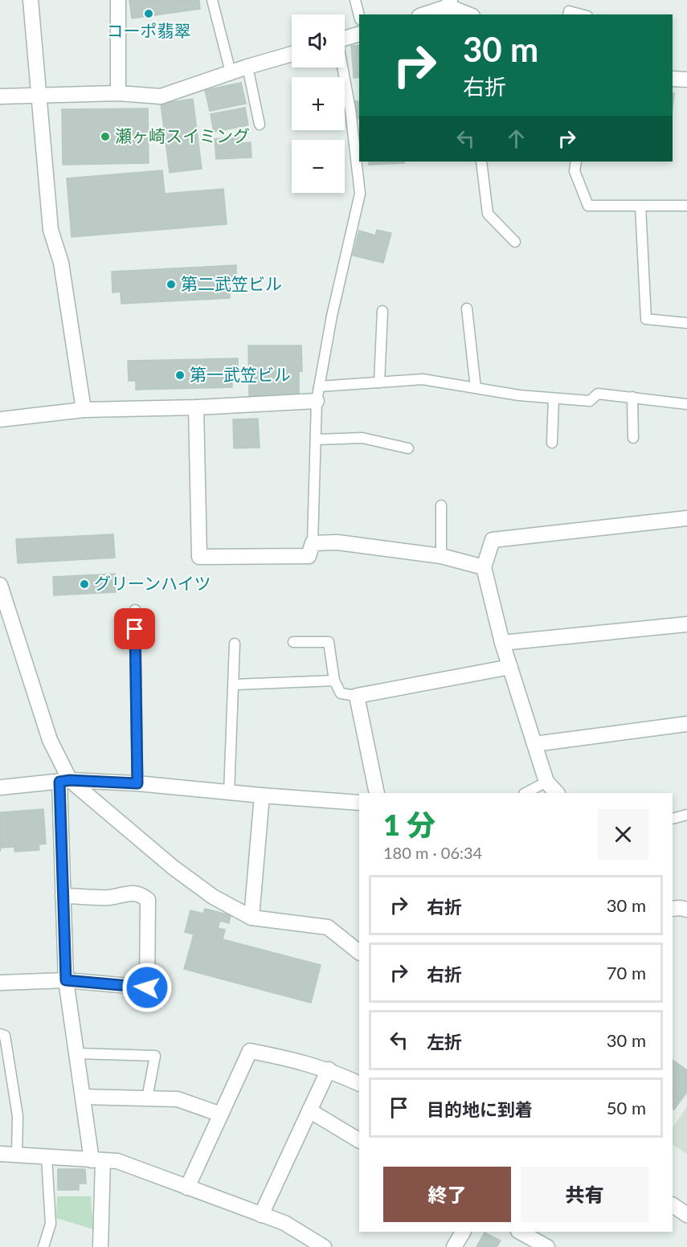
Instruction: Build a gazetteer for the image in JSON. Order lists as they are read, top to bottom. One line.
{"places":["コーポ翡翠","瀬ヶ崎スイミング","第二武笠ビル","第一武笠ビル","グリーンハイツ"],"page":{"map_buttons":["+","−"],"turn":["30 m","右折"],"heading":["1 分","180 m · 06:34"],"list":[{"name":"右折","value":"30 m"},{"name":"右折","value":"70 m"},{"name":"左折","value":"30 m"},{"name":"目的地に到着","value":"50 m"}],"buttons":["終了","共有"]}}
